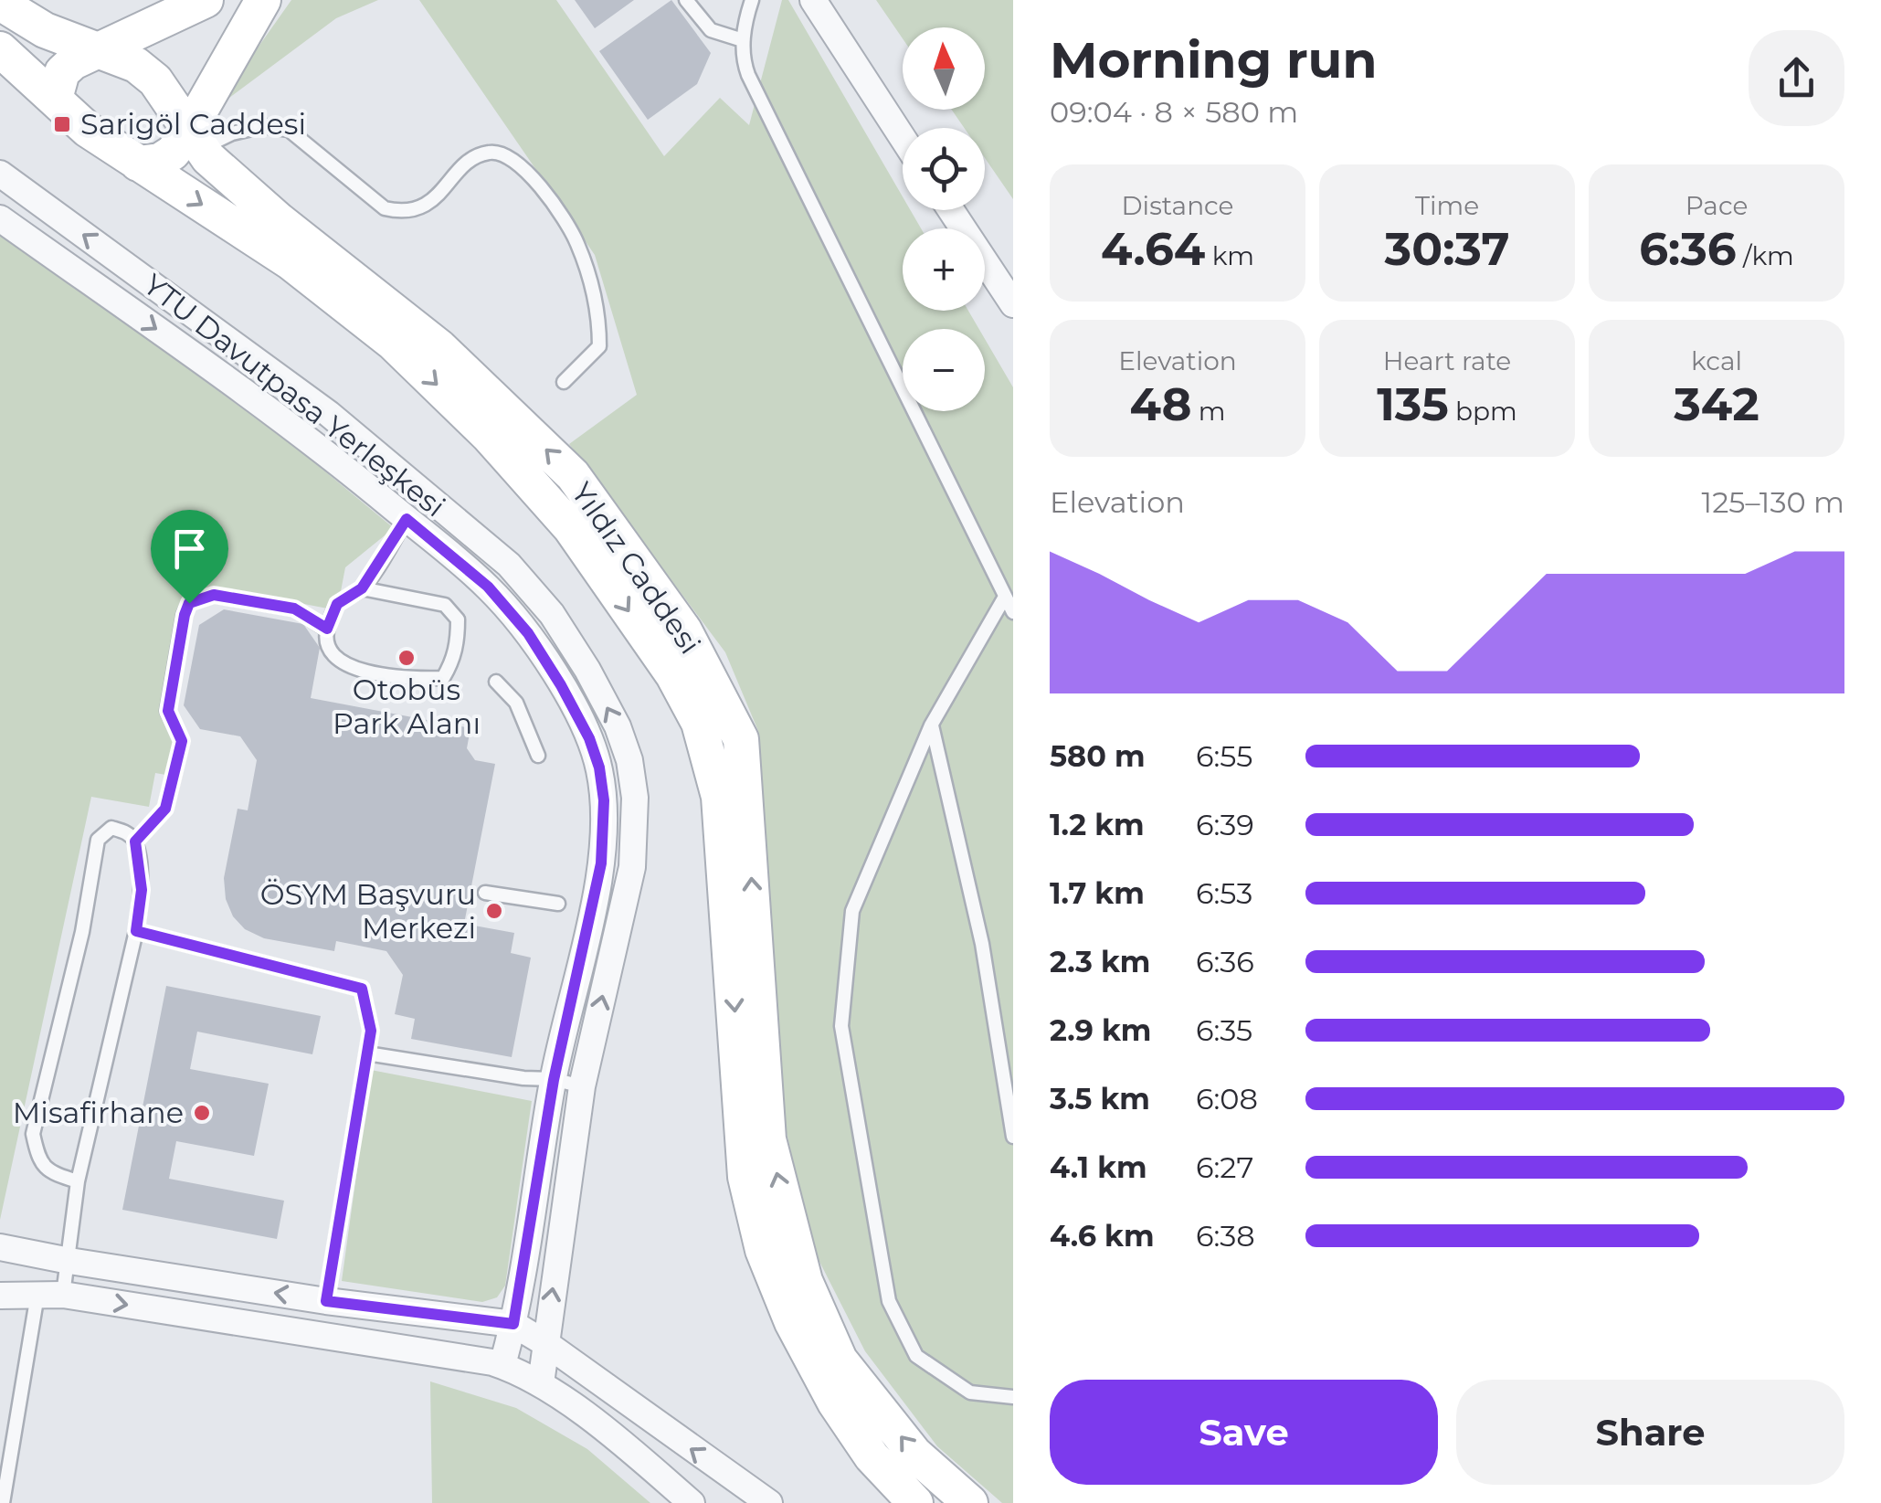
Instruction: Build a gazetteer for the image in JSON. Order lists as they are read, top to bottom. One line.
{"streets":{"main road":["Yıldız Caddesi"],"street":["YTU Davutpasa Yerleşkesi"]},"places":{"transit":["Sarigöl Caddesi"],"other":["Otobüs Park Alanı","ÖSYM Başvuru Merkezi","Misafirhane"]},"north":"top","page":{"heading":["Morning run","09:04 · 8 × 580 m"],"map_buttons":["+","−"],"stats":[["Distance","4.64 km"],["Time","30:37"],["Pace","6:36 /km"],["Elevation","48 m"],["Heart rate","135 bpm"],["kcal","342"]],"chart":["Elevation","125–130 m"],"list":[{"name":"580 m","note":"6:55"},{"name":"1.2 km","note":"6:39"},{"name":"1.7 km","note":"6:53"},{"name":"2.3 km","note":"6:36"},{"name":"2.9 km","note":"6:35"},{"name":"3.5 km","note":"6:08"},{"name":"4.1 km","note":"6:27"},{"name":"4.6 km","note":"6:38"}],"buttons":["Save","Share"]}}
